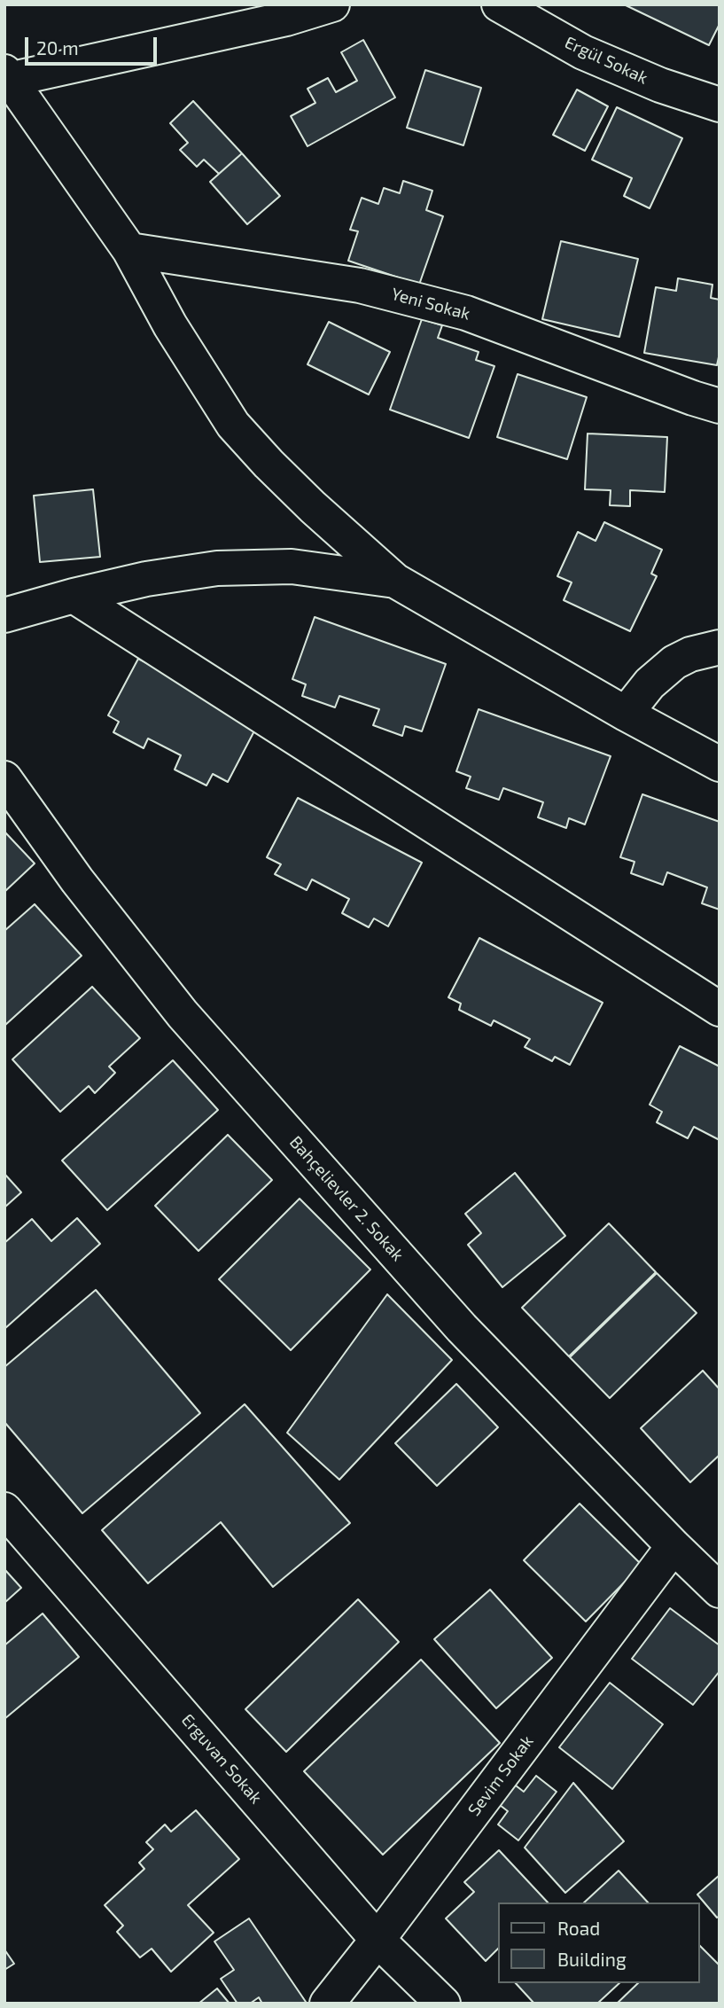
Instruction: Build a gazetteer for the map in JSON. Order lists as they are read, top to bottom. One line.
{"streets":{"street":["Ergül Sokak","Yeni Sokak","Bahçelievler 2. Sokak","Erguvan Sokak","Sevim Sokak"]},"crossings":[["Bahçelievler 2. Sokak","Sevim Sokak"],["Erguvan Sokak","Sevim Sokak"]],"legend":["Road","Building"],"scale_bar":"20 m"}
